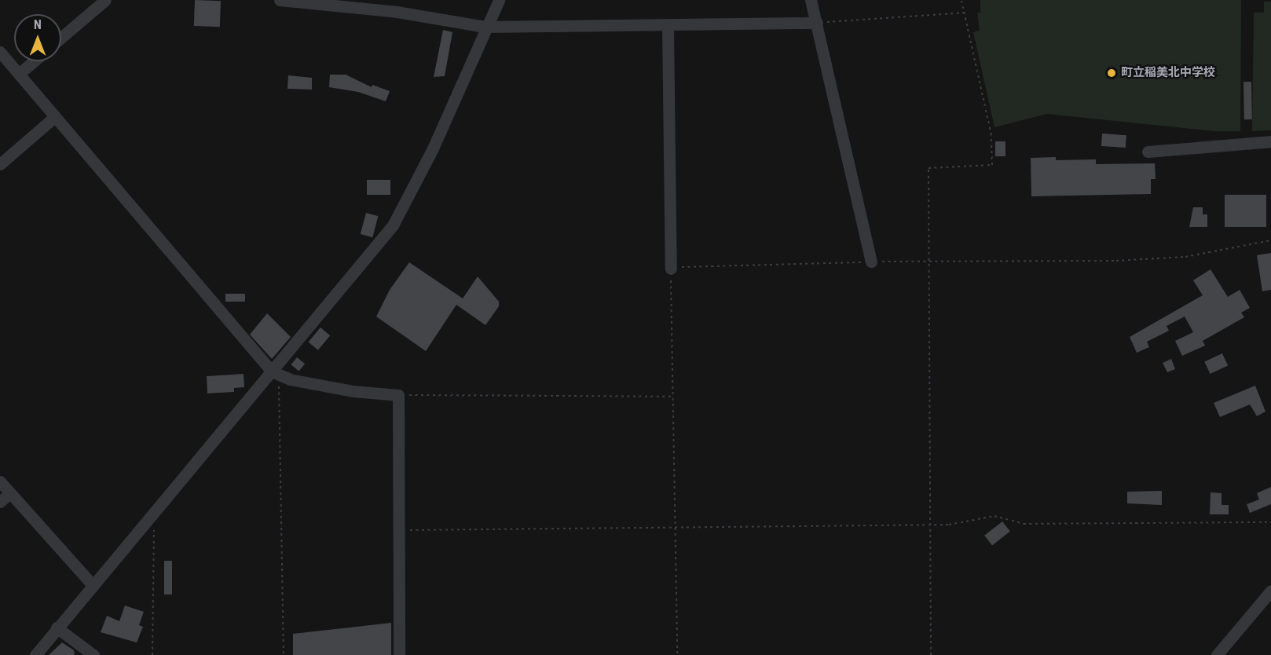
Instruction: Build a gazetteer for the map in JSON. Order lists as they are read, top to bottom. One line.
{"places":["町立稲美北中学校"],"north":"top"}
